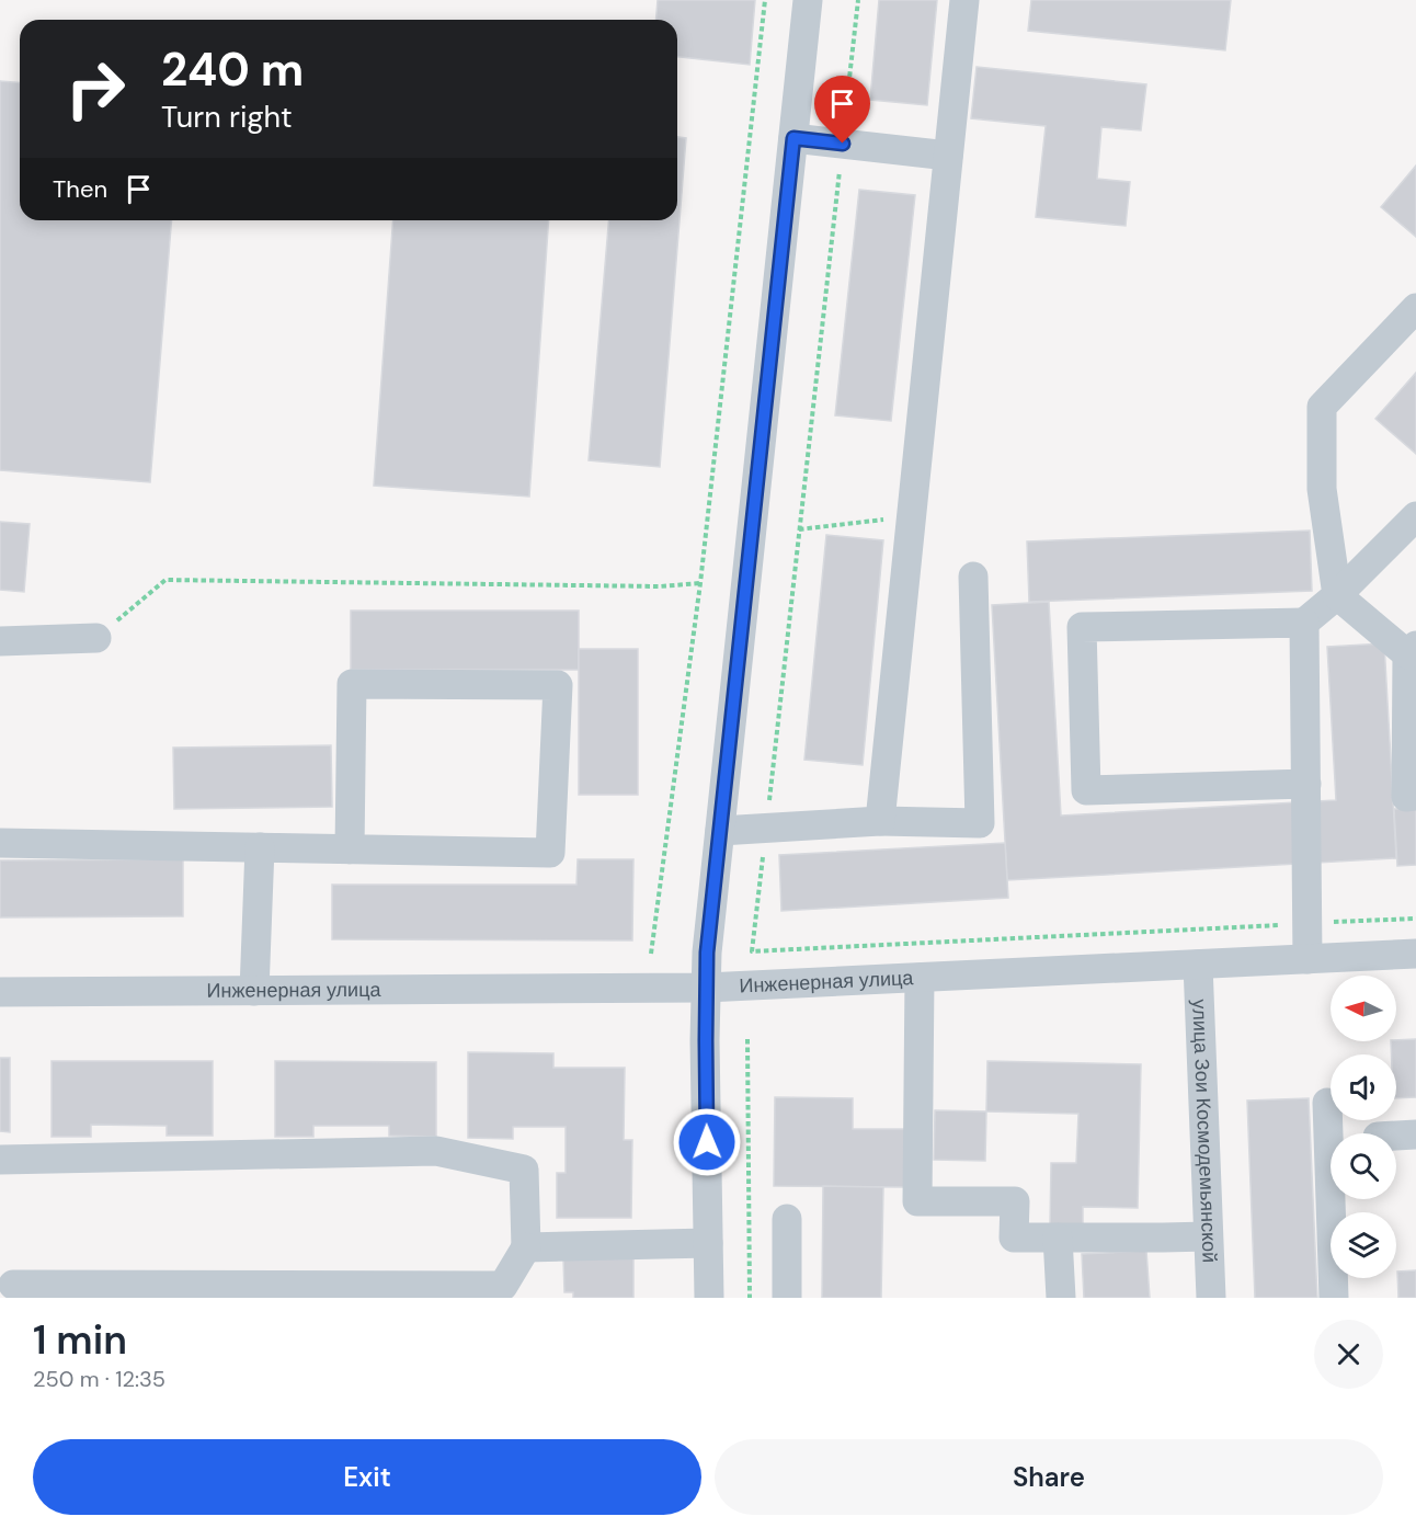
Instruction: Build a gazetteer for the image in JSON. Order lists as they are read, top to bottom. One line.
{"streets":{"street":["Инженерная улица","улица Зои Космодемьянской"]},"crossings":[["Инженерная улица","улица Зои Космодемьянской"]],"north":"left","page":{"turn":["240 m","Turn right"],"then":"Then","heading":["1 min","250 m · 12:35"],"buttons":["Exit","Share"]}}
